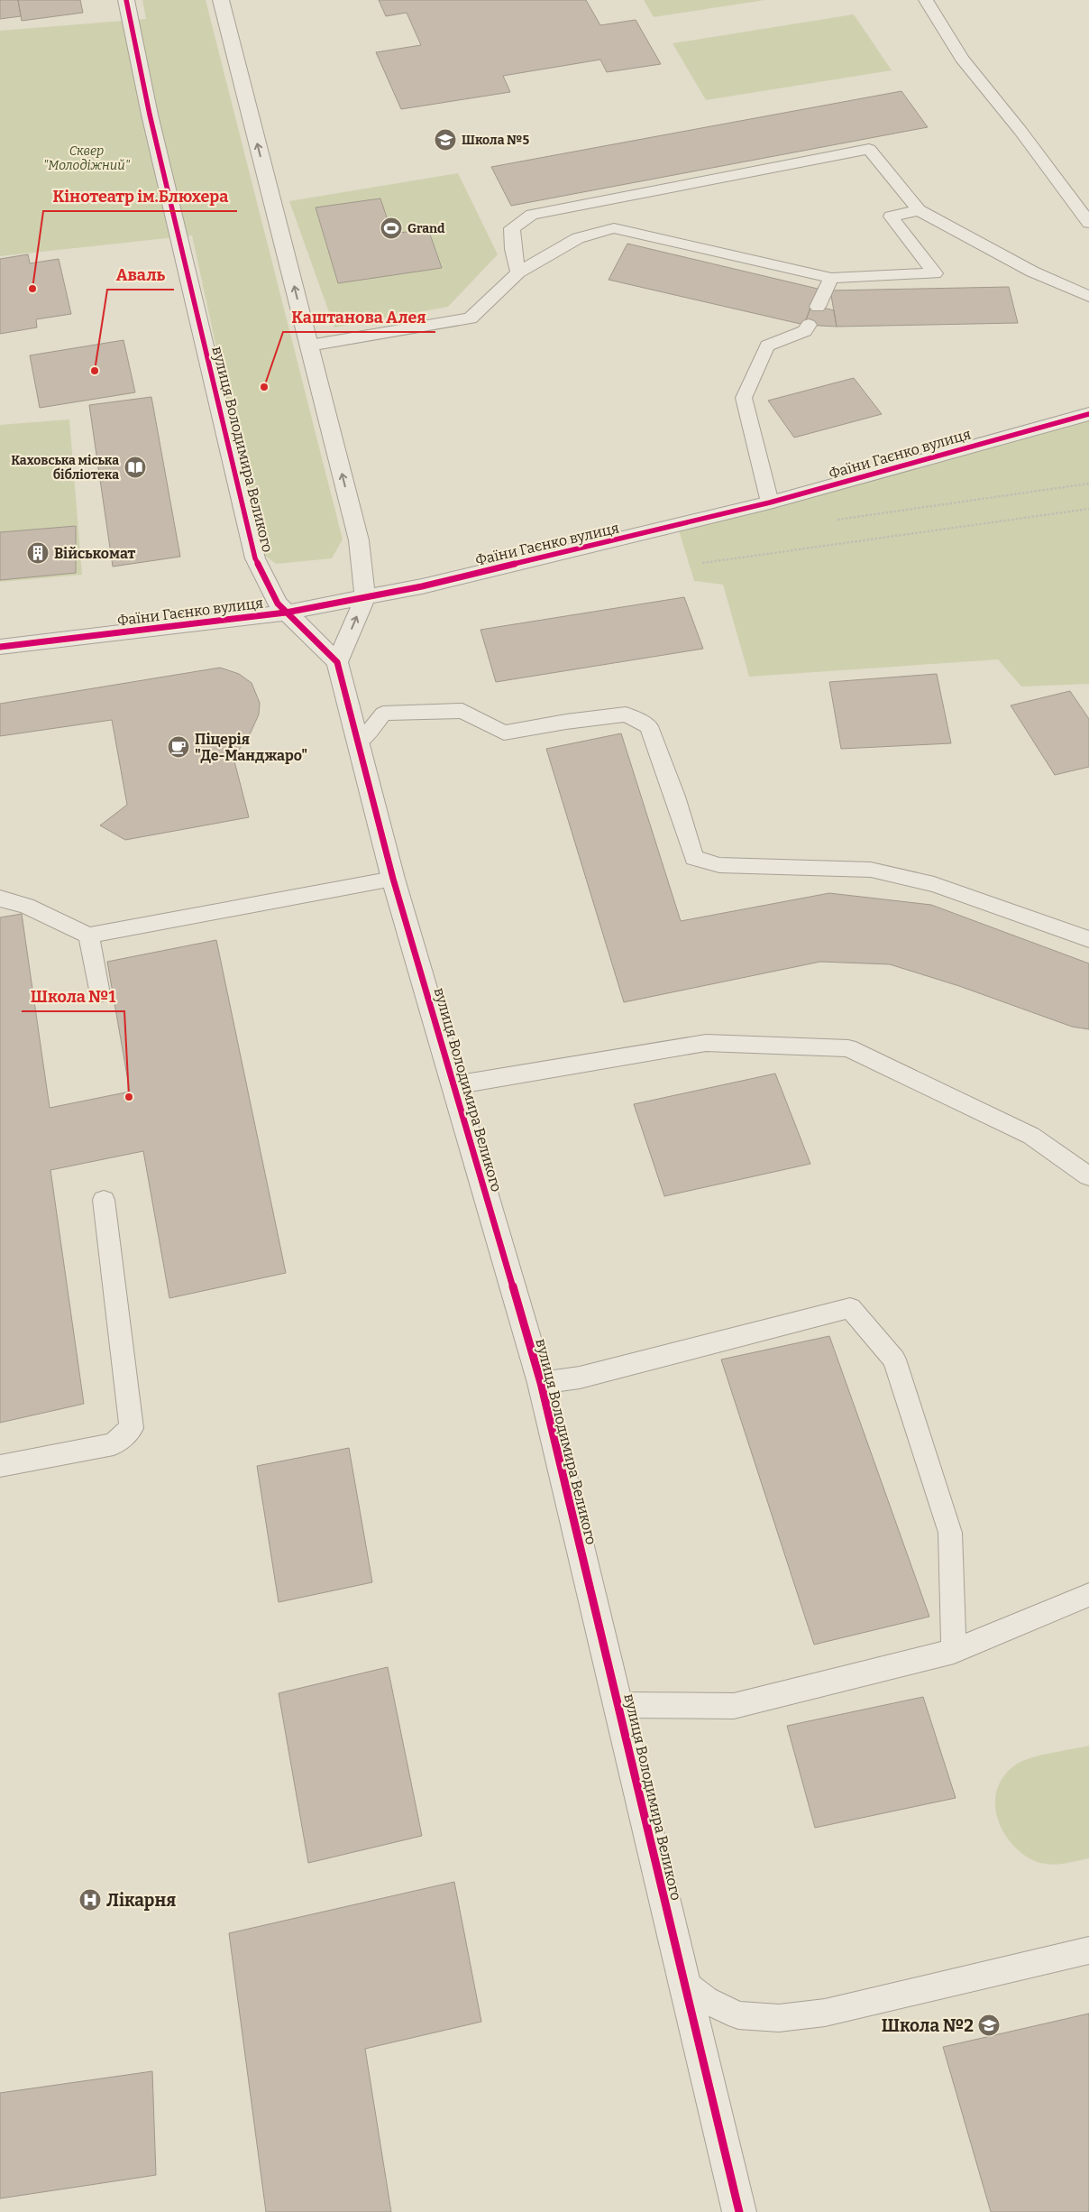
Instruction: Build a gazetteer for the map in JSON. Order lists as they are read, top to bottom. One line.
{"streets":{"street":["вулиця Володимира Великого","Фаїни Гаєнко вулиця"]},"crossings":[["вулиця Володимира Великого","Фаїни Гаєнко вулиця"]],"parks":["Сквер \"Молодіжний\""],"places":{"school or university":["Школа №5","Школа №2"],"sports":["Grand"],"other":["Кінотеатр ім.Блюхера","Аваль","Каштанова Алея","Школа №1"],"library":["Каховська міська бібліотека"],"building":["Військомат"],"cafe":["Піцерія \"Де-Манджаро\""],"hospital":["Лікарня"]}}
